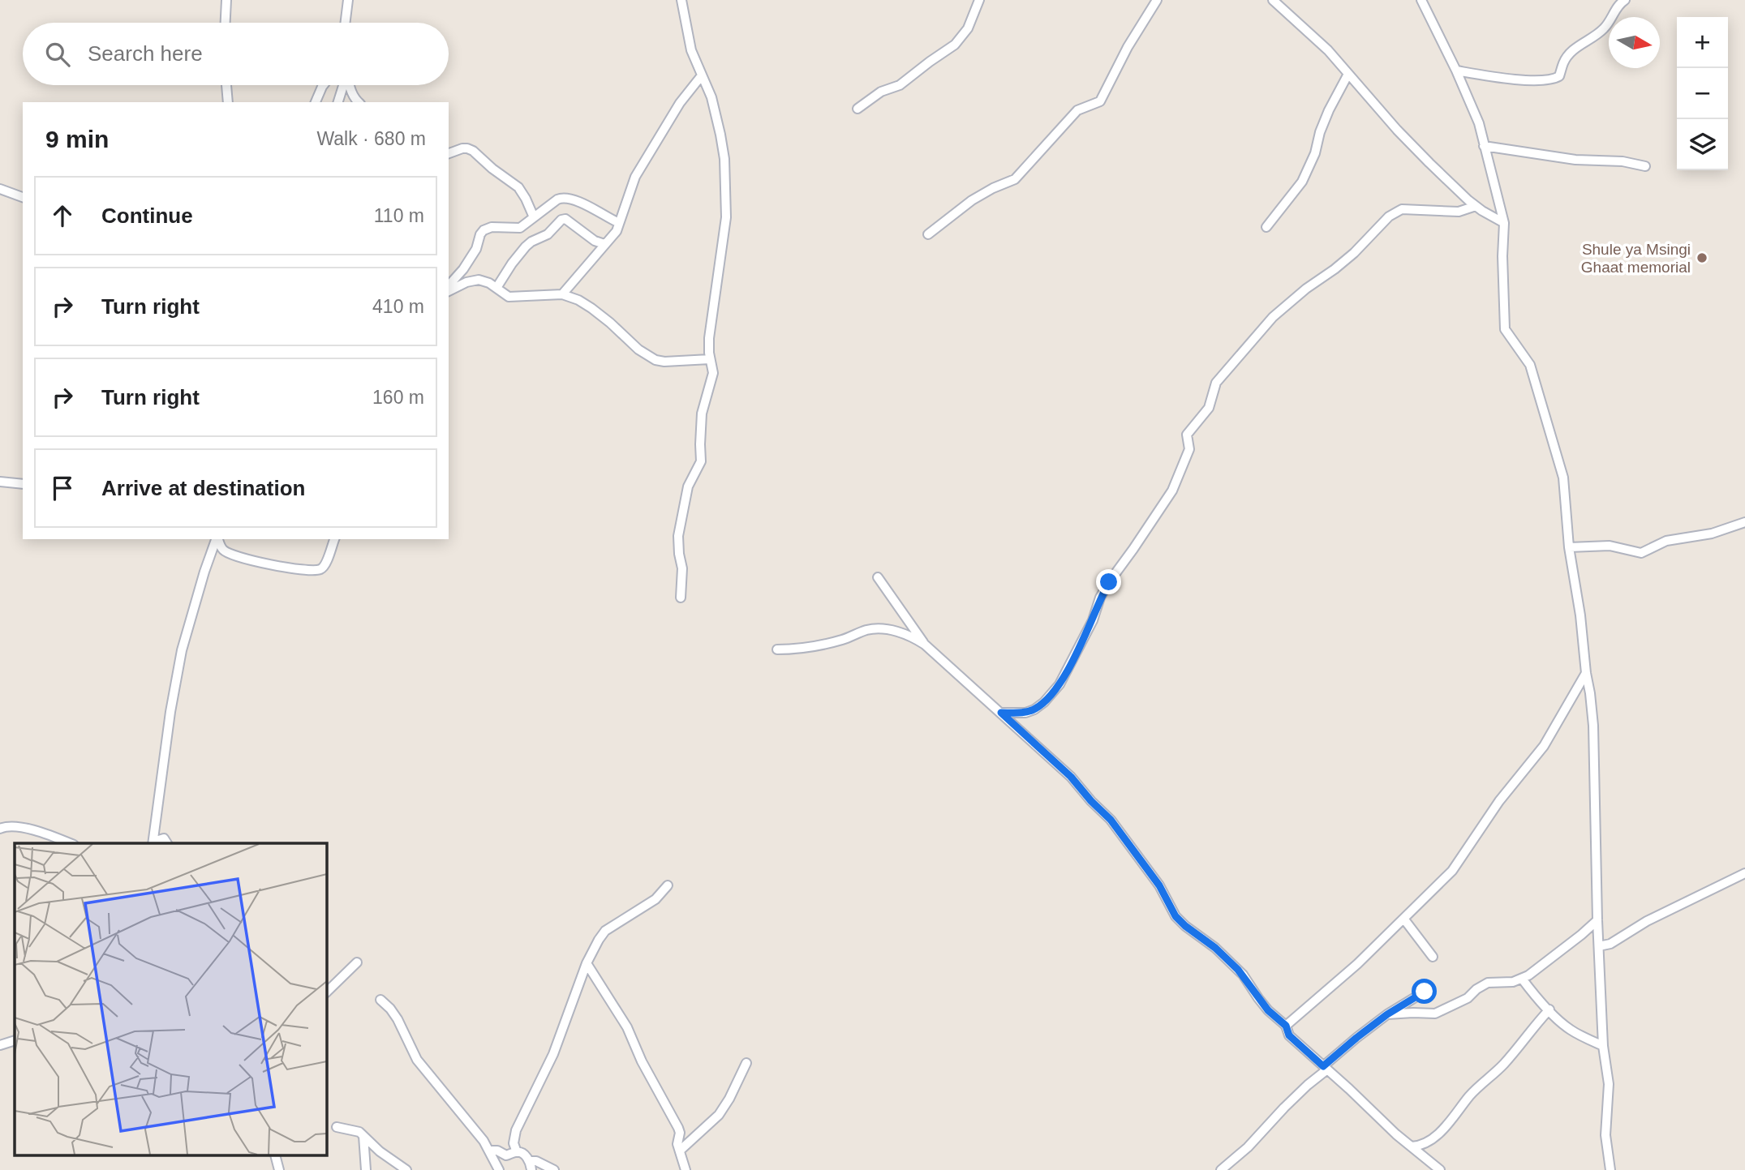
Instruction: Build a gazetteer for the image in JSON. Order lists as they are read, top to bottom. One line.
{"places":["Shule ya Msingi Ghaat memorial"],"north":"right","page":{"map_buttons":["+","−"],"search":"Search here","heading":["9 min","Walk · 680 m"],"list":[["Continue","110 m"],["Turn right","410 m"],["Turn right","160 m"],"Arrive at destination"]}}
